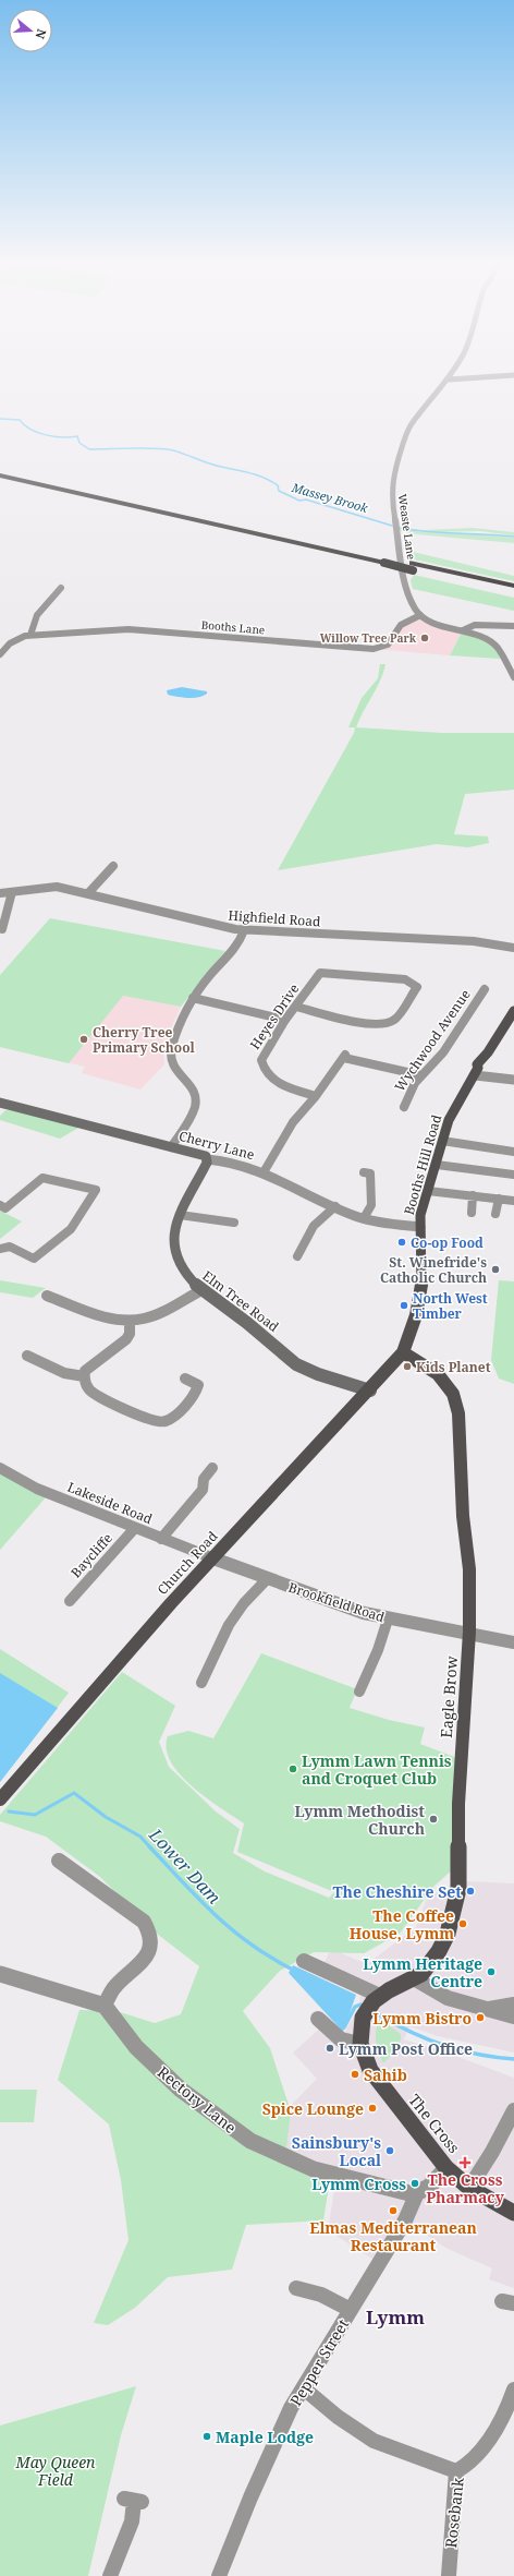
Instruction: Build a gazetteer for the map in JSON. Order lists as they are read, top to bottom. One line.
{"streets":{"main road":["Cherry Lane","Booths Hill Road","Elm Tree Road","Church Road","Eagle Brow","The Cross"],"street":["Weaste Lane","Booths Lane","Highfield Road","Heyes Drive","Wychwood Avenue","Lakeside Road","Baycliffe","Brookfield Road","Rectory Lane","Pepper Street","Rosebank"]},"crossings":[["Weaste Lane","Booths Lane"],["Cherry Lane","Booths Hill Road"],["Cherry Lane","Elm Tree Road"],["Booths Hill Road","Church Road"],["Booths Hill Road","Eagle Brow"],["Elm Tree Road","Church Road"],["Lakeside Road","Baycliffe"],["Lakeside Road","Church Road"],["Lakeside Road","Brookfield Road"],["Church Road","Brookfield Road"],["Church Road","Eagle Brow"],["Brookfield Road","Eagle Brow"],["Eagle Brow","The Cross"],["Rectory Lane","Pepper Street"],["The Cross","Pepper Street"]],"districts":["Lymm"],"water":["Massey Brook","Lower Dam"],"parks":["May Queen Field"],"places":{"other":["Willow Tree Park","Cherry Tree Primary School","Co-op Food","St. Winefride's Catholic Church","North West Timber","Kids Planet","Lymm Lawn Tennis and Croquet Club","Lymm Methodist Church","The Cheshire Set","The Coffee House, Lymm","Lymm Heritage Centre","Lymm Bistro","Lymm Post Office","Sahib","Spice Lounge","Sainsbury's Local","Lymm Cross","Elmas Mediterranean Restaurant","Maple Lodge"],"health":["The Cross Pharmacy"]},"north":"right"}
